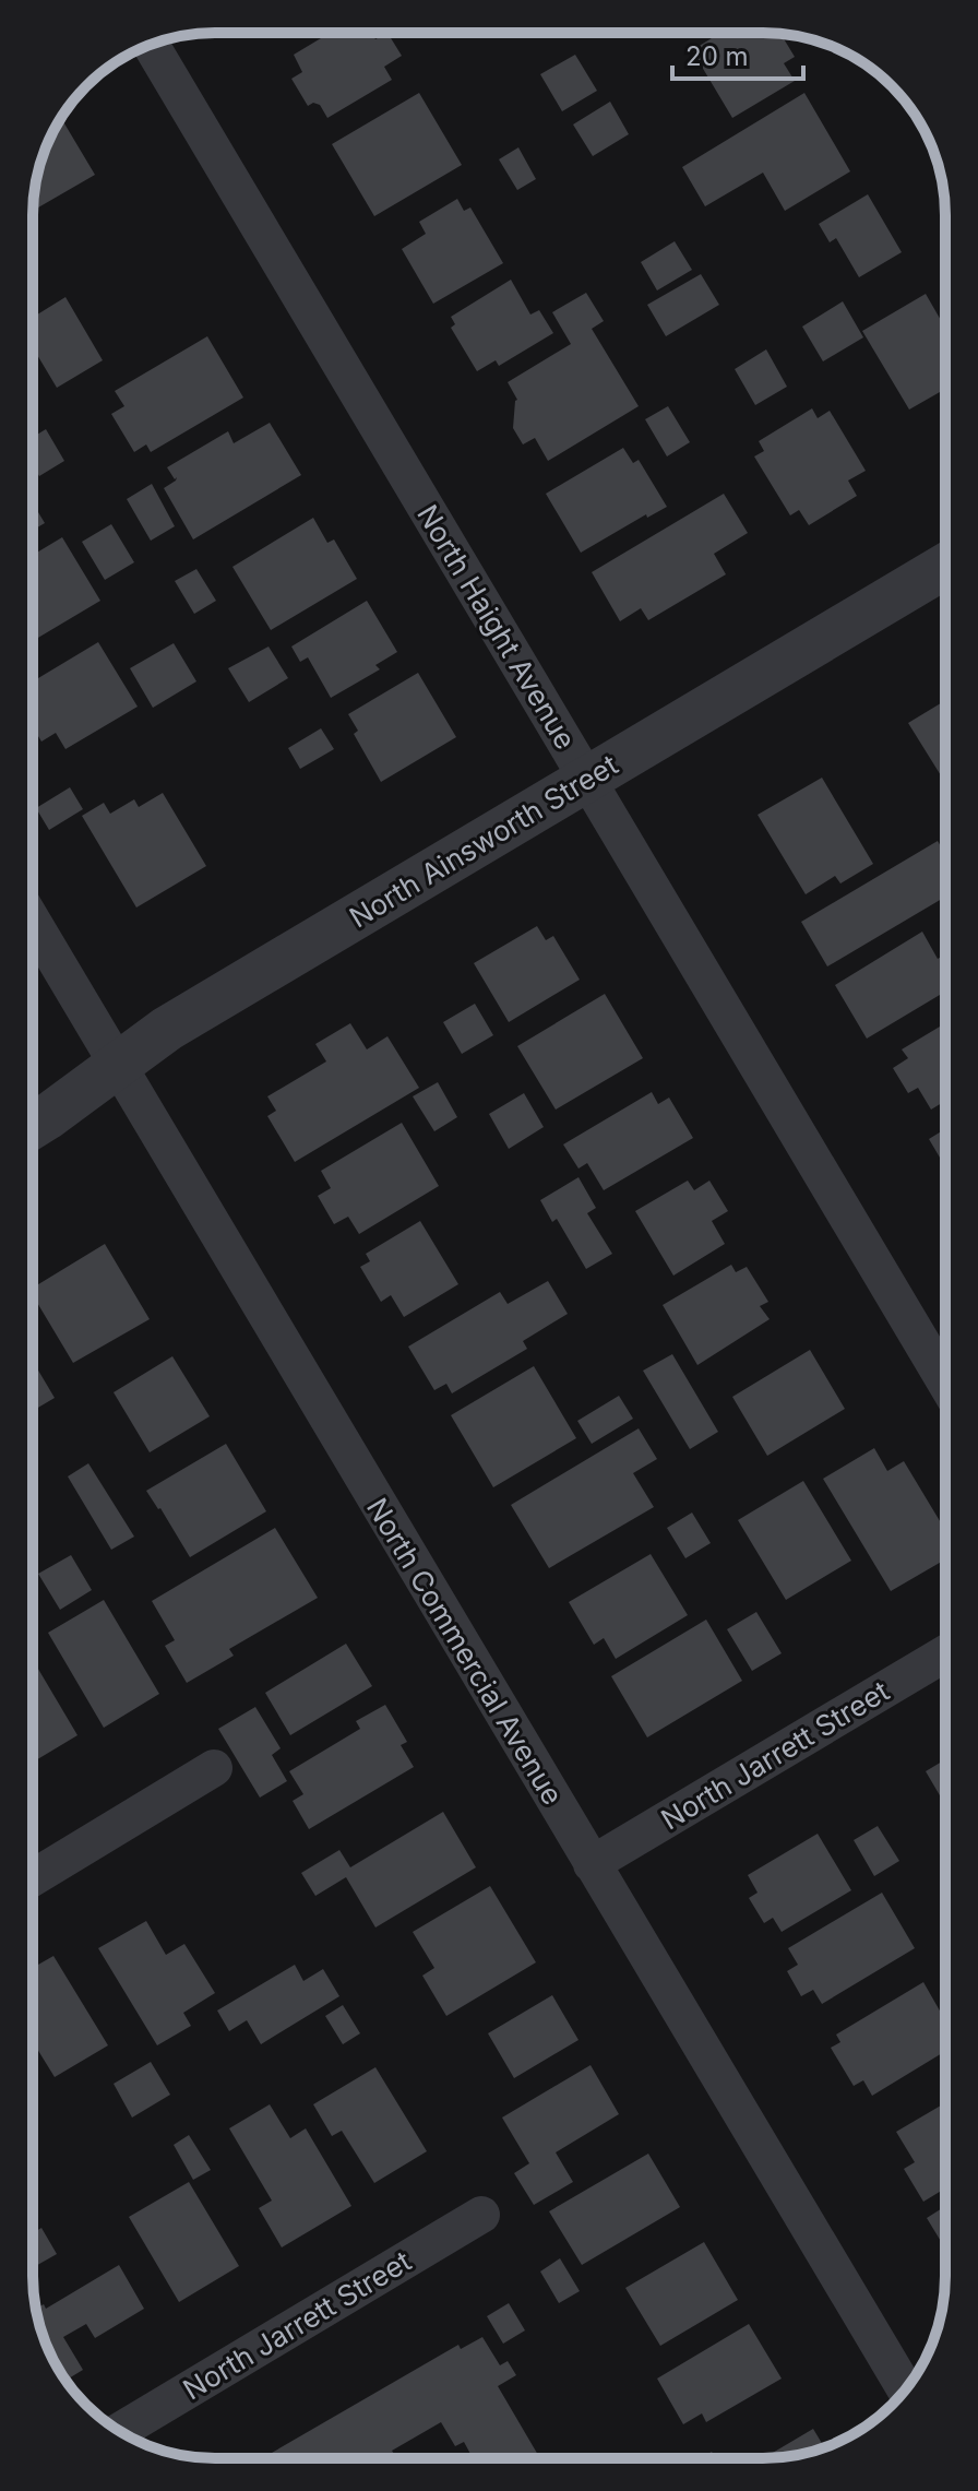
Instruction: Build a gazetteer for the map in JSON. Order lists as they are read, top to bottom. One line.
{"streets":{"street":["North Haight Avenue","North Ainsworth Street","North Commercial Avenue","North Jarrett Street"]},"crossings":[["North Haight Avenue","North Ainsworth Street"],["North Ainsworth Street","North Commercial Avenue"],["North Commercial Avenue","North Jarrett Street"]],"scale_bar":"20 m"}
